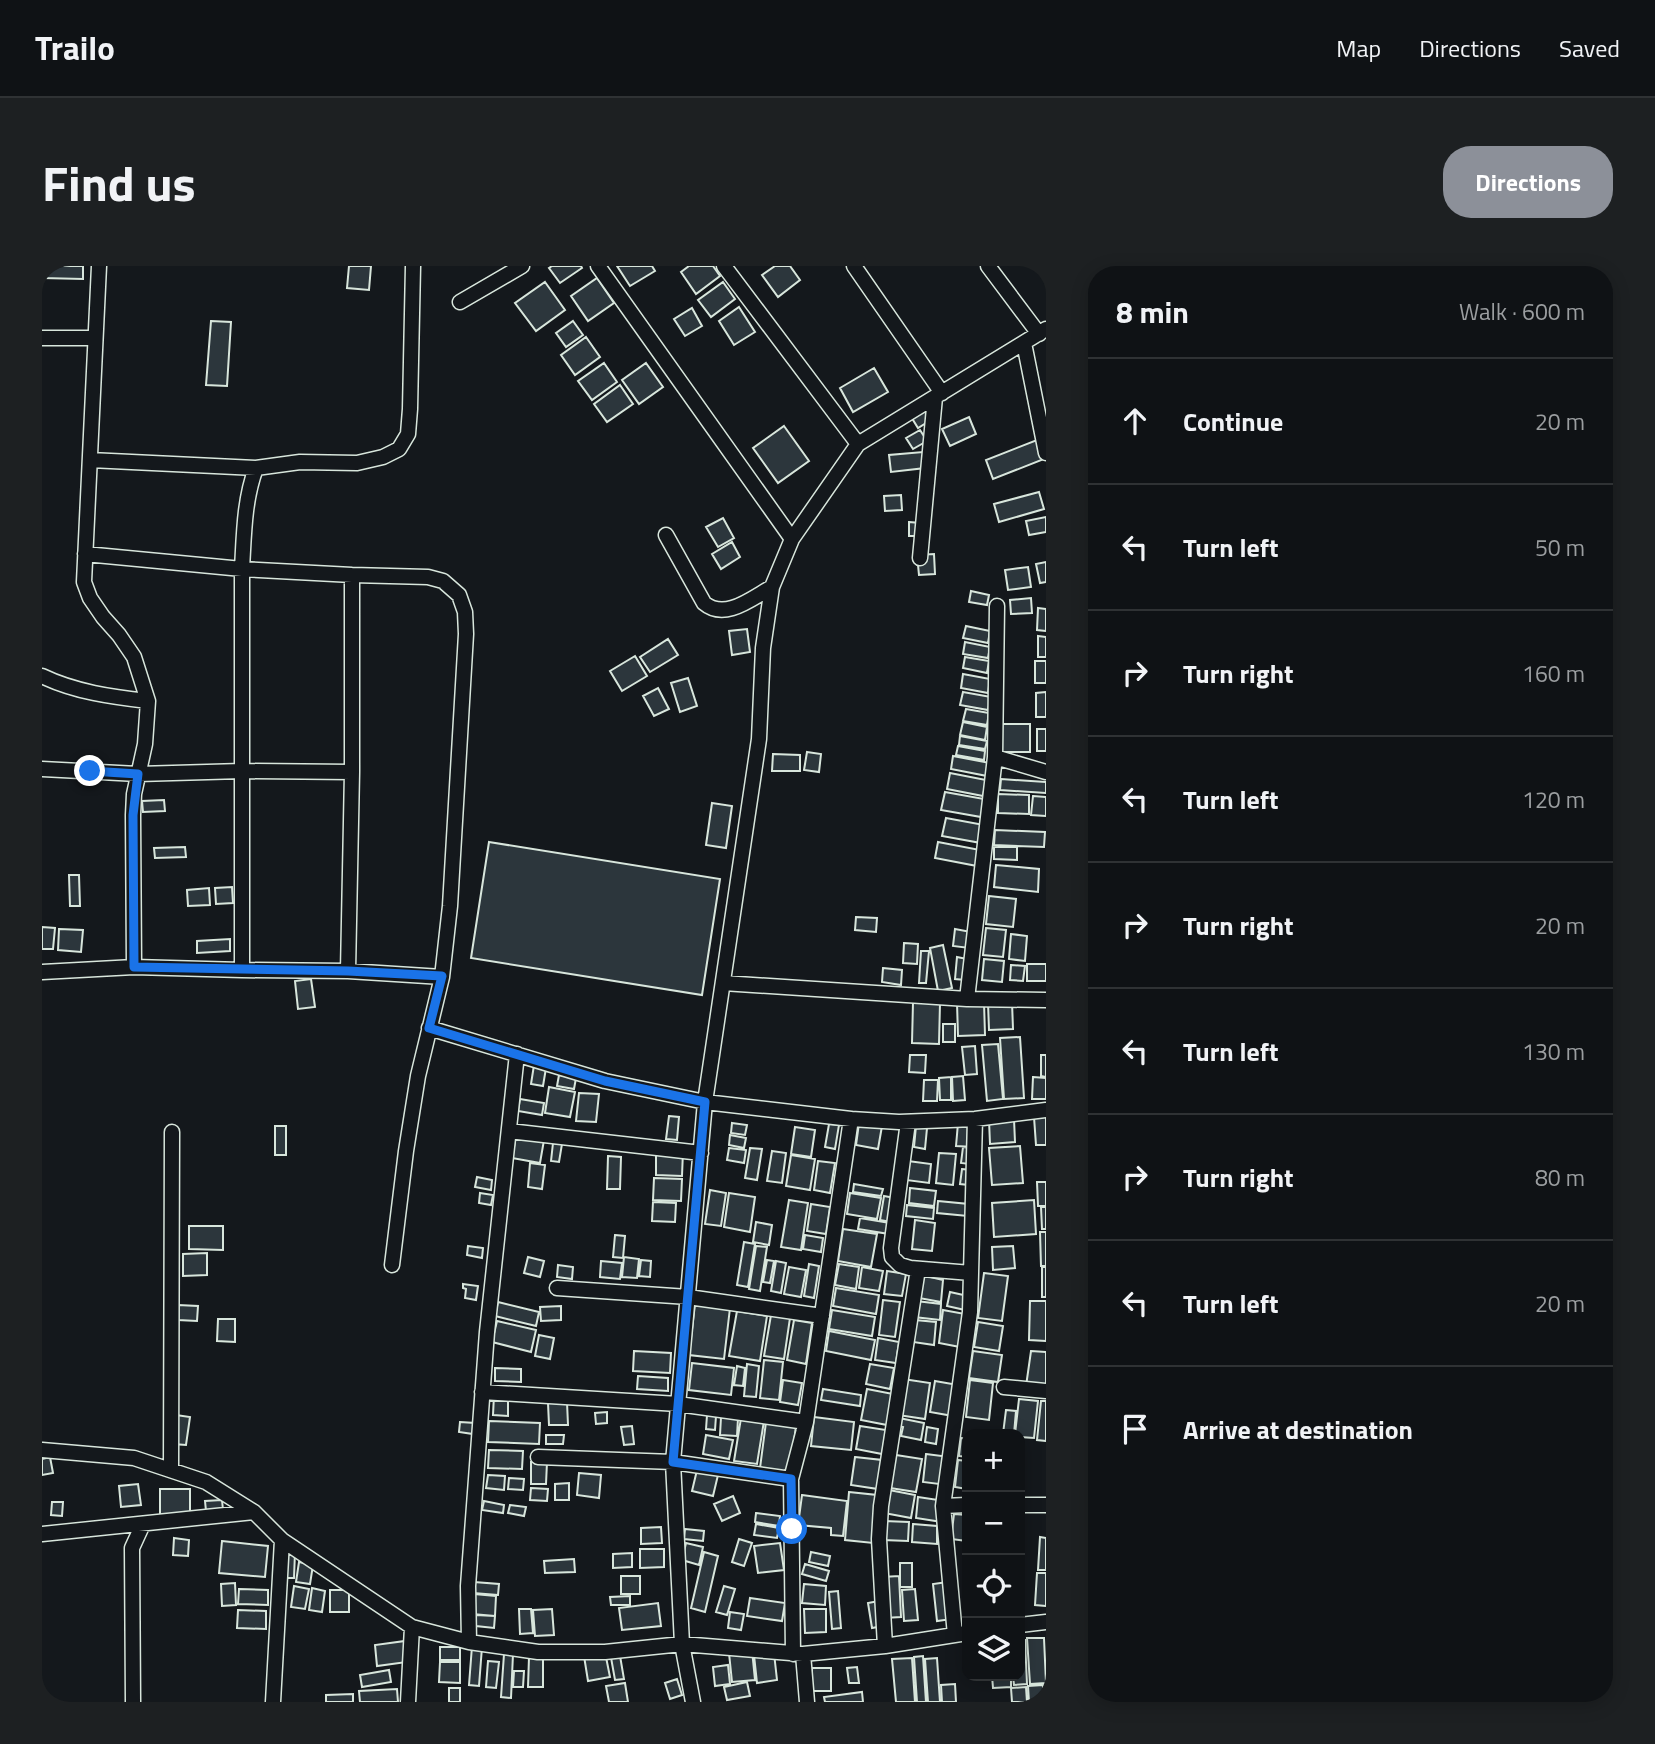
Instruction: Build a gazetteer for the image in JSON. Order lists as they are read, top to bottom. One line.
{"page":{"header":"Trailo","nav":["Map","Directions","Saved"],"title":"Find us","buttons":"Directions","heading":["8 min","Walk · 600 m"],"list":[["Continue","20 m"],["Turn left","50 m"],["Turn right","160 m"],["Turn left","120 m"],["Turn right","20 m"],["Turn left","130 m"],["Turn right","80 m"],["Turn left","20 m"],"Arrive at destination"],"map_buttons":["+","−"]}}
